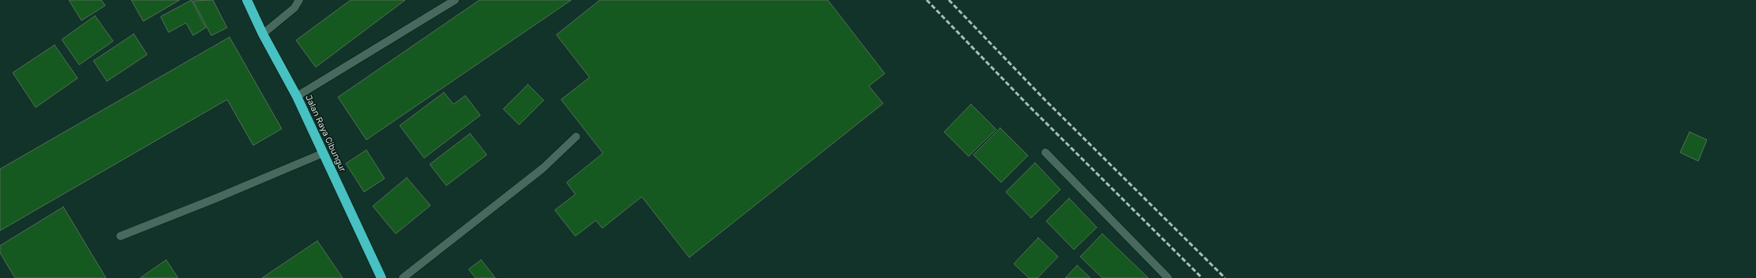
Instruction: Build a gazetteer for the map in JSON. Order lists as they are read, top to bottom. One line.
{"streets":{"highway":["Jalan Raya Cibungur"]}}
